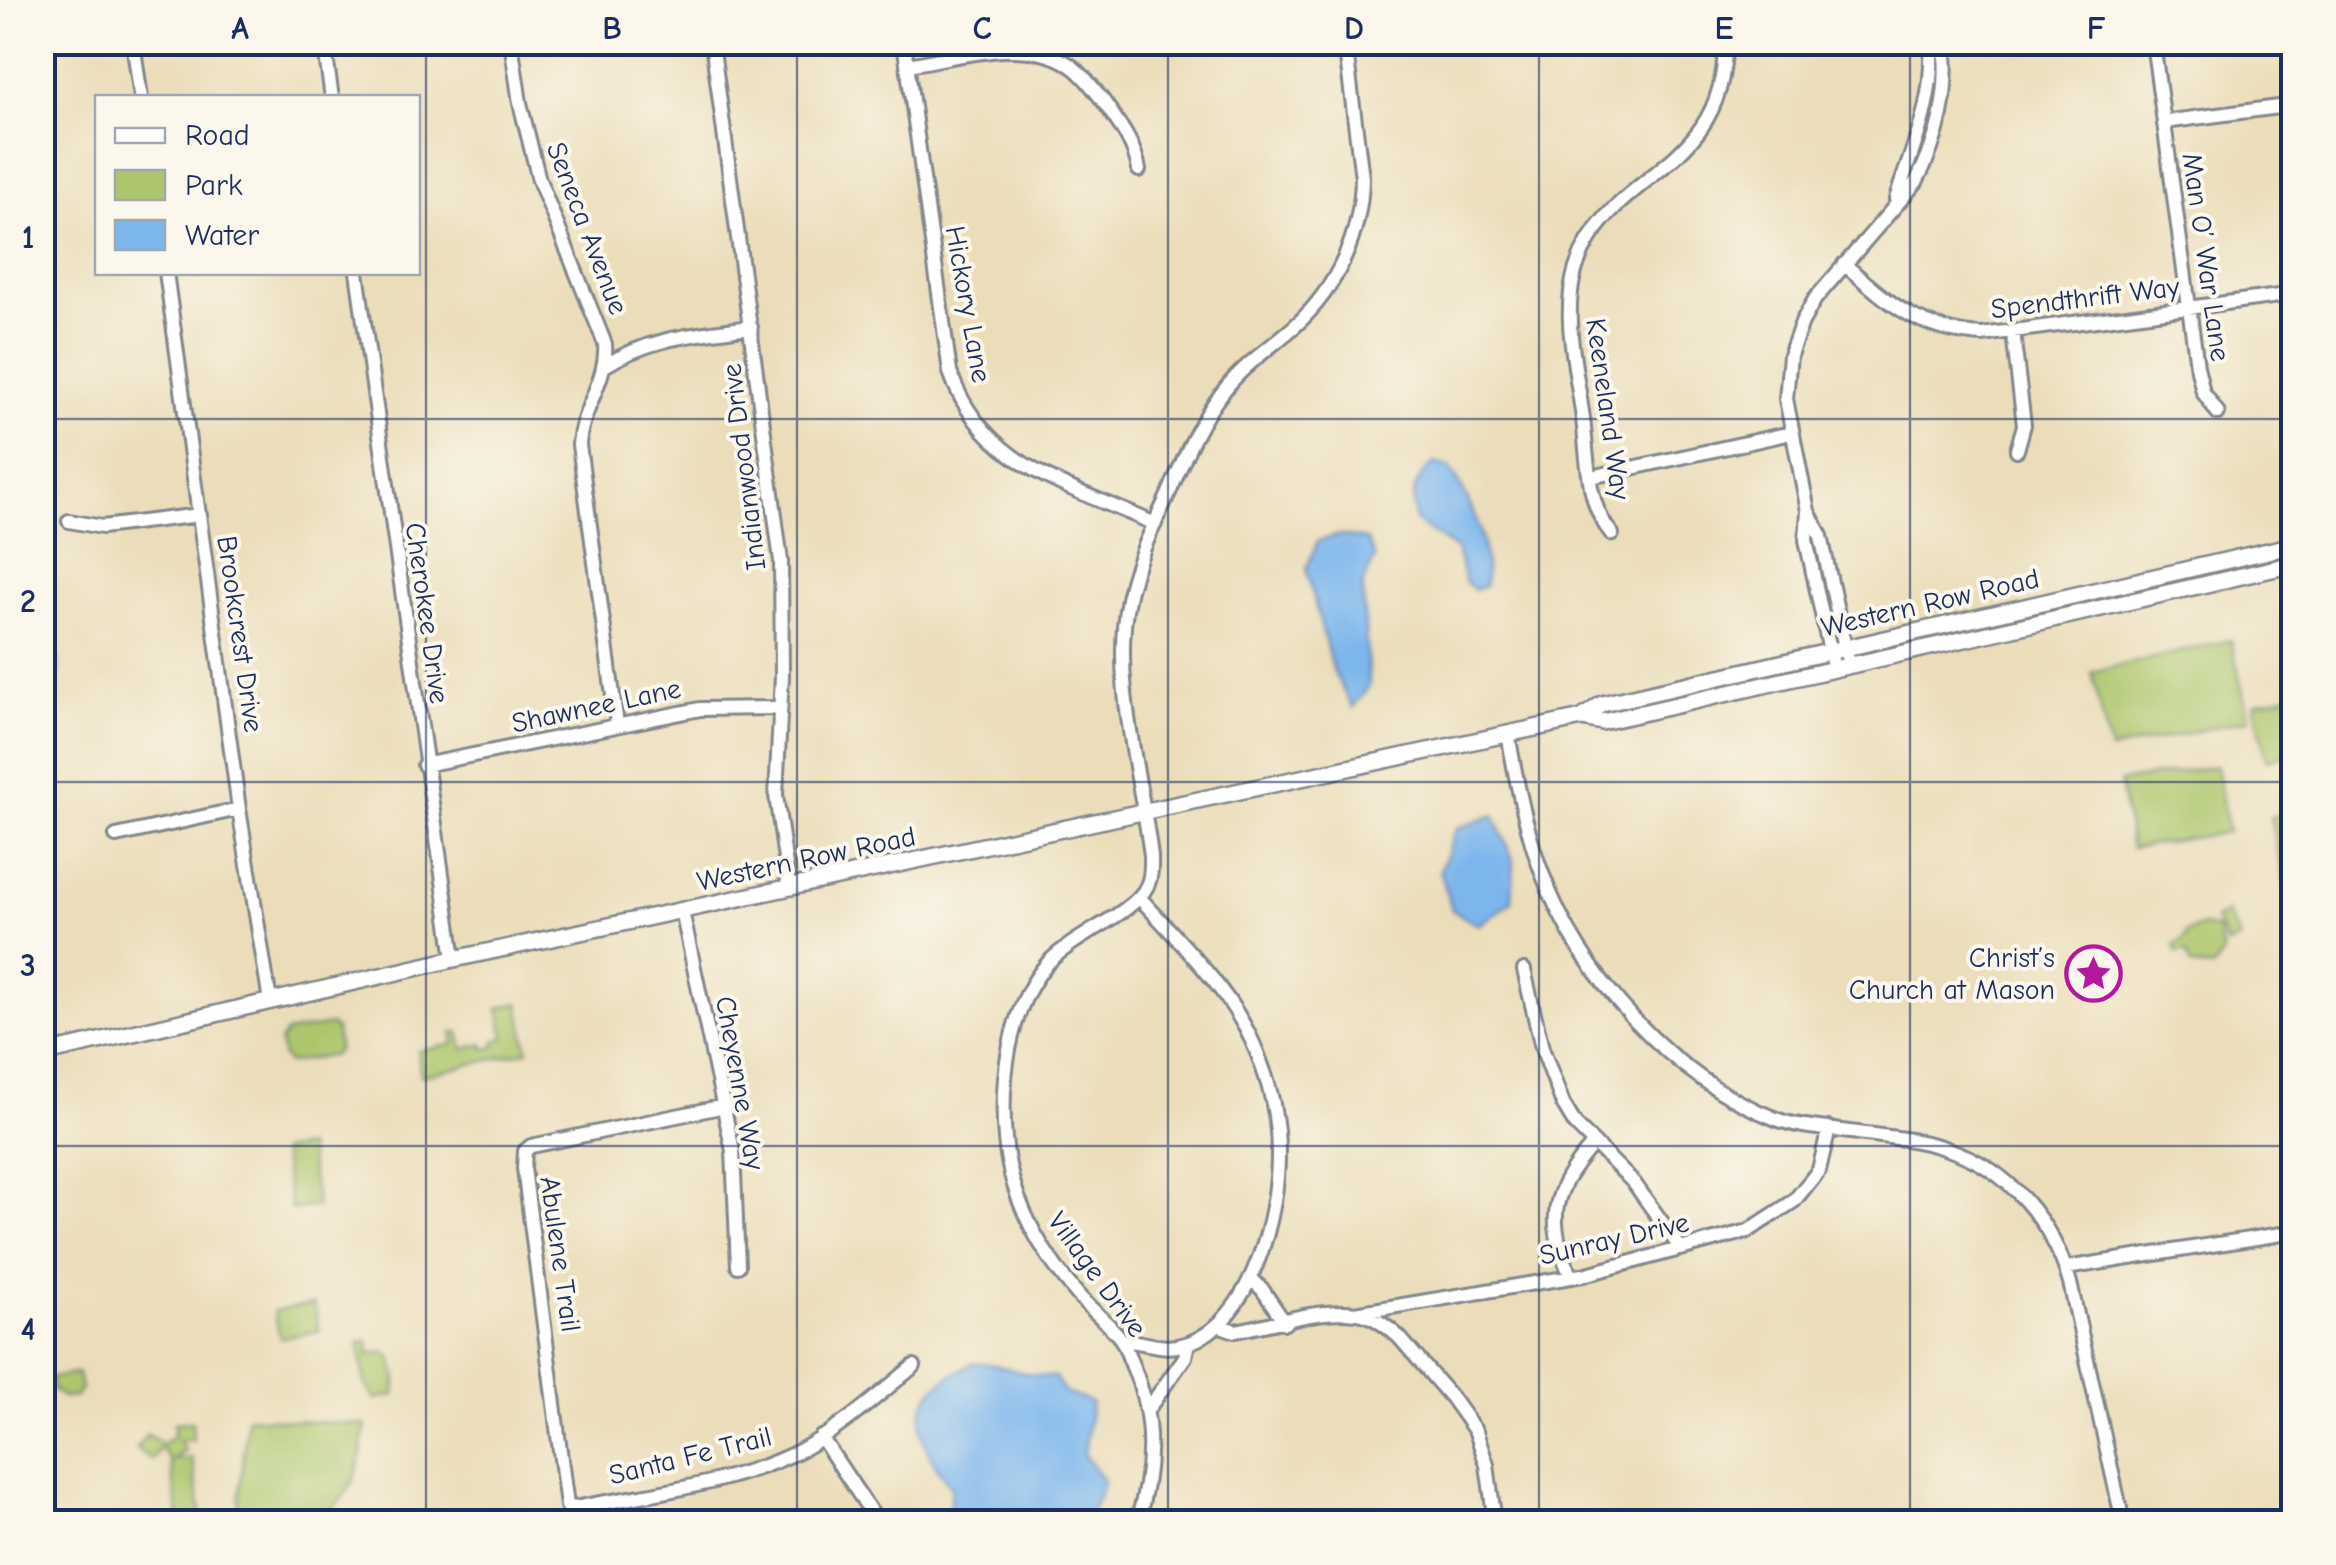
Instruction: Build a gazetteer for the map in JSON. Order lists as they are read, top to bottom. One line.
{"streets":{"street":["Seneca Avenue","Man O’ War Lane","Spendthrift Way","Hickory Lane","Keeneland Way","Indianwood Drive","Western Row Road","Cherokee Drive","Brookcrest Drive","Shawnee Lane","Cheyenne Way","Sunray Drive","Abulene Trail","Village Drive","Santa Fe Trail"]},"crossings":[["Seneca Avenue","Shawnee Lane"],["Man O’ War Lane","Spendthrift Way"],["Indianwood Drive","Western Row Road"],["Indianwood Drive","Shawnee Lane"],["Western Row Road","Cherokee Drive"],["Western Row Road","Brookcrest Drive"],["Western Row Road","Cheyenne Way"],["Cherokee Drive","Shawnee Lane"],["Cheyenne Way","Abulene Trail"],["Sunray Drive","Village Drive"],["Abulene Trail","Santa Fe Trail"]],"places":{"place":["Christ’s Church at Mason"]},"legend":["Road","Park","Water"],"grid":{"columns":["A","B","C","D","E","F"],"rows":["1","2","3","4"]}}
